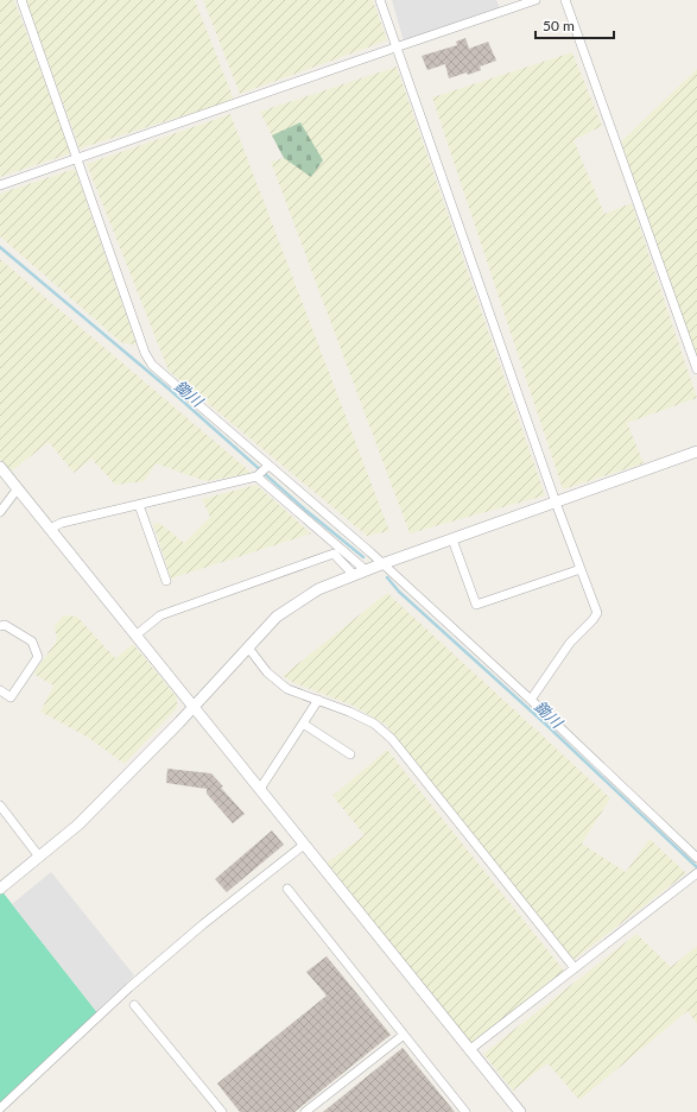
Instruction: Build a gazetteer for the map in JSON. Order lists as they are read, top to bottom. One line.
{"water":["鋤川"],"scale_bar":"50 m"}
